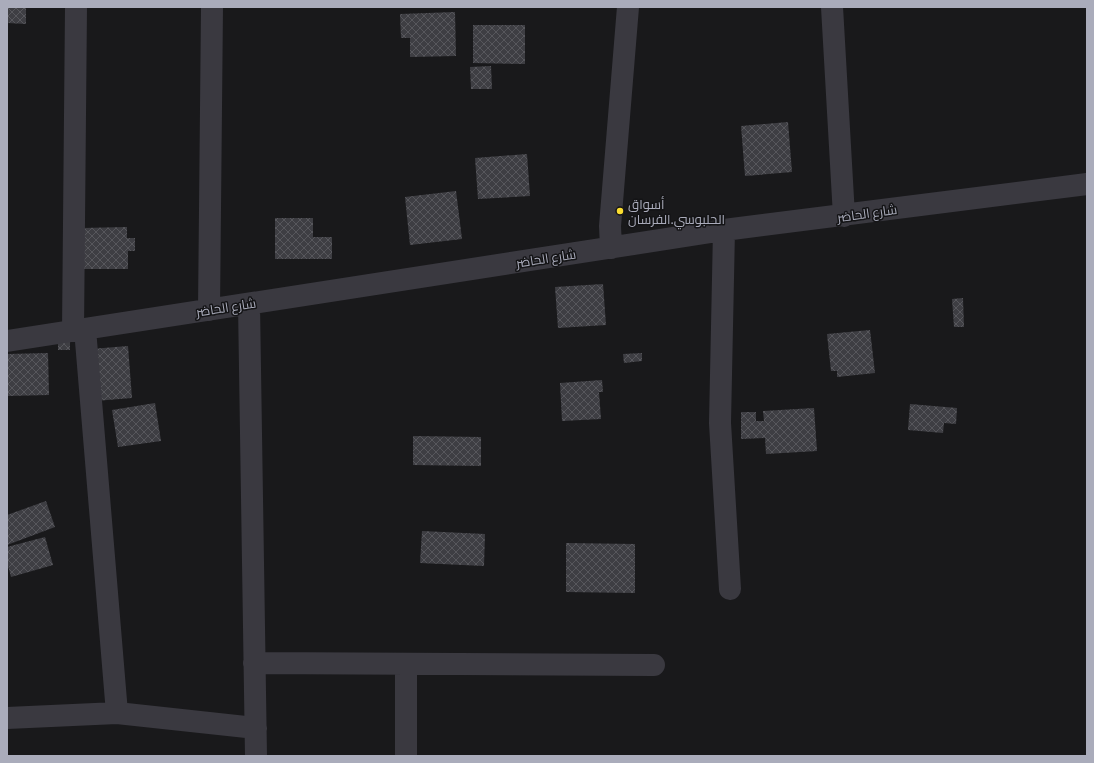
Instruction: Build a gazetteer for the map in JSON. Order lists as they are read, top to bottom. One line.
{"streets":{"street":["شارع الحاضر"]},"places":["أسواق الحلبوسي.الفرسان"]}
